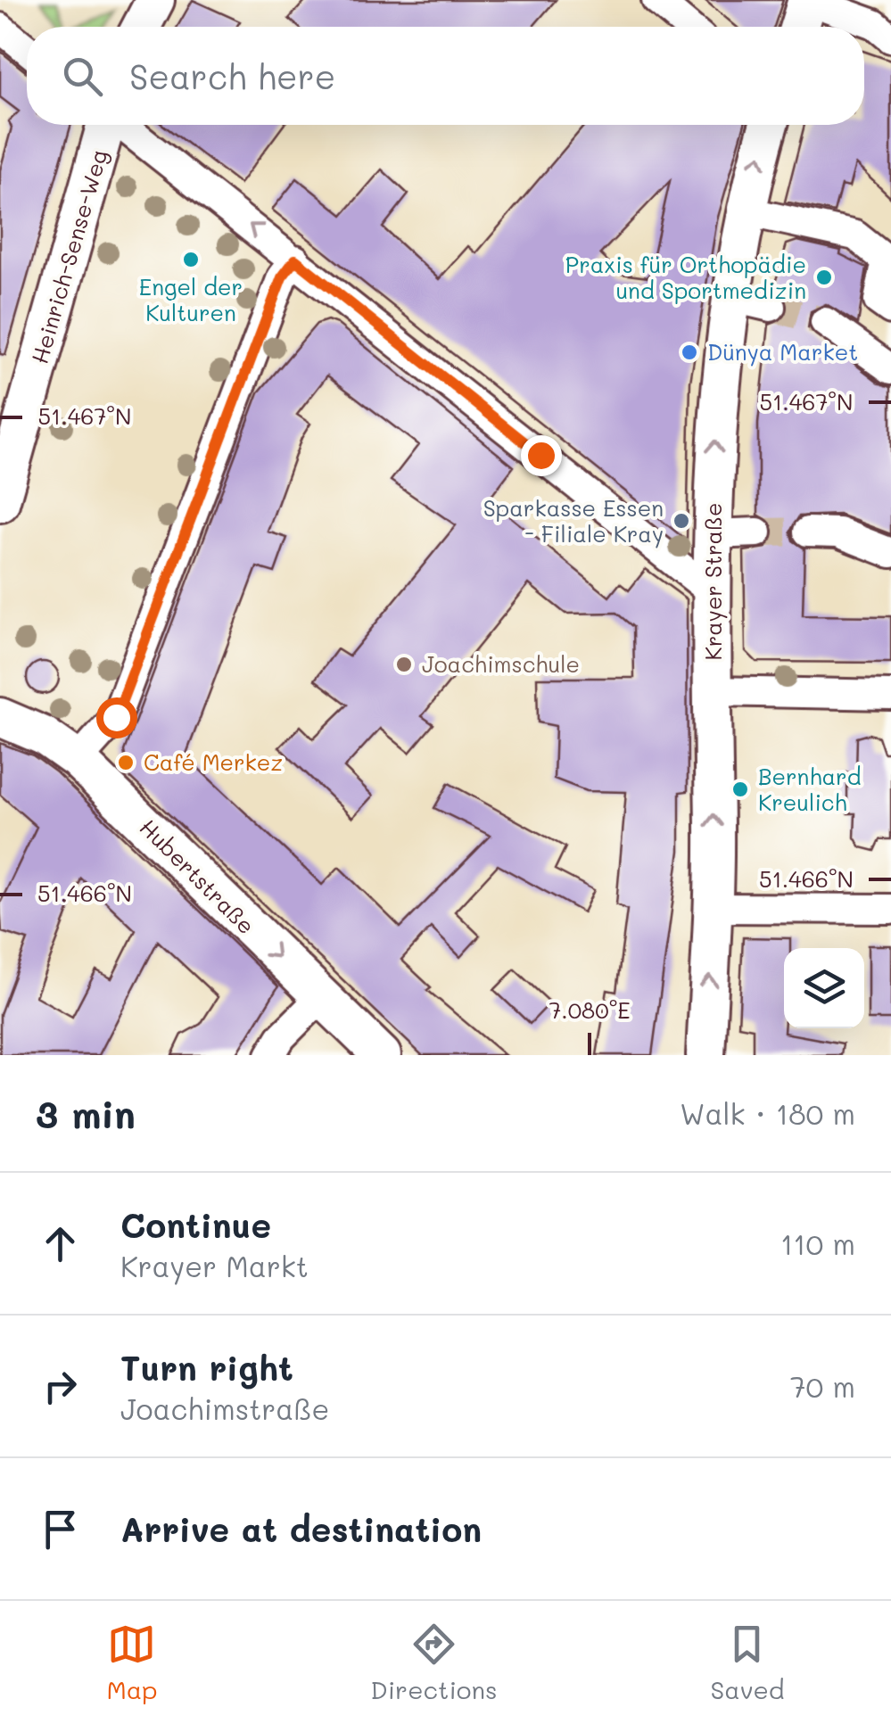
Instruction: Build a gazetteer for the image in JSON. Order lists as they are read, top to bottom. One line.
{"streets":{"main road":["Heinrich-Sense-Weg","Krayer Straße","Hubertstraße"]},"one_way":["Krayer Straße","Hubertstraße"],"places":["Engel der Kulturen","Praxis für Orthopädie und Sportmedizin","Dünya Market","Sparkasse Essen - Filiale Kray","Joachimschule","Café Merkez","Bernhard Kreulich"],"page":{"search":"Search here","heading":["3 min","Walk · 180 m"],"list":[["Continue","Krayer Markt","110 m"],["Turn right","Joachimstraße","70 m"],"Arrive at destination"],"nav":["Map","Directions","Saved"]},"coordinates":["51.467°N","51.466°N","7.080°E"]}
